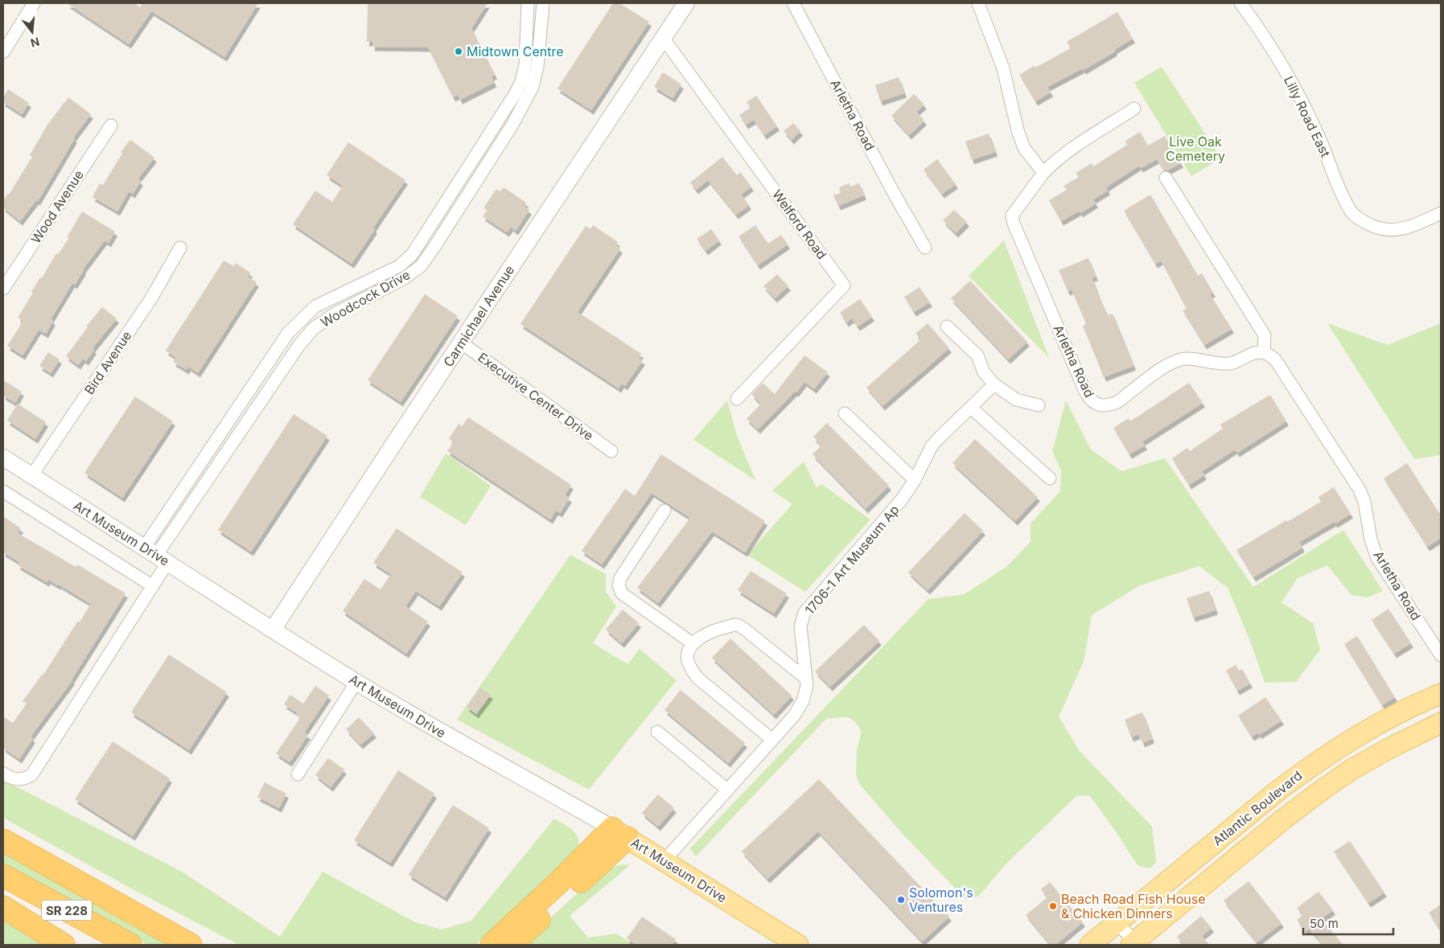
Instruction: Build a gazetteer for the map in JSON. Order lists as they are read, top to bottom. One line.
{"streets":{"highway":["SR 228"],"main road":["Art Museum Drive","Atlantic Boulevard"],"street":["Arletha Road","Lilly Road East","Wood Avenue","Welford Road","Woodcock Drive","Carmichael Avenue","Bird Avenue","Executive Center Drive","1706-1 Art Museum Ap"]},"crossings":[["Welford Road","Carmichael Avenue"],["Woodcock Drive","Art Museum Drive"],["Carmichael Avenue","Executive Center Drive"],["Carmichael Avenue","Art Museum Drive"],["Bird Avenue","Art Museum Drive"],["Art Museum Drive","1706-1 Art Museum Ap"]],"parks":["Live Oak Cemetery"],"places":["Midtown Centre","Solomon's Ventures","Beach Road Fish House & Chicken Dinners"],"scale_bar":"50 m","north":"bottom"}
